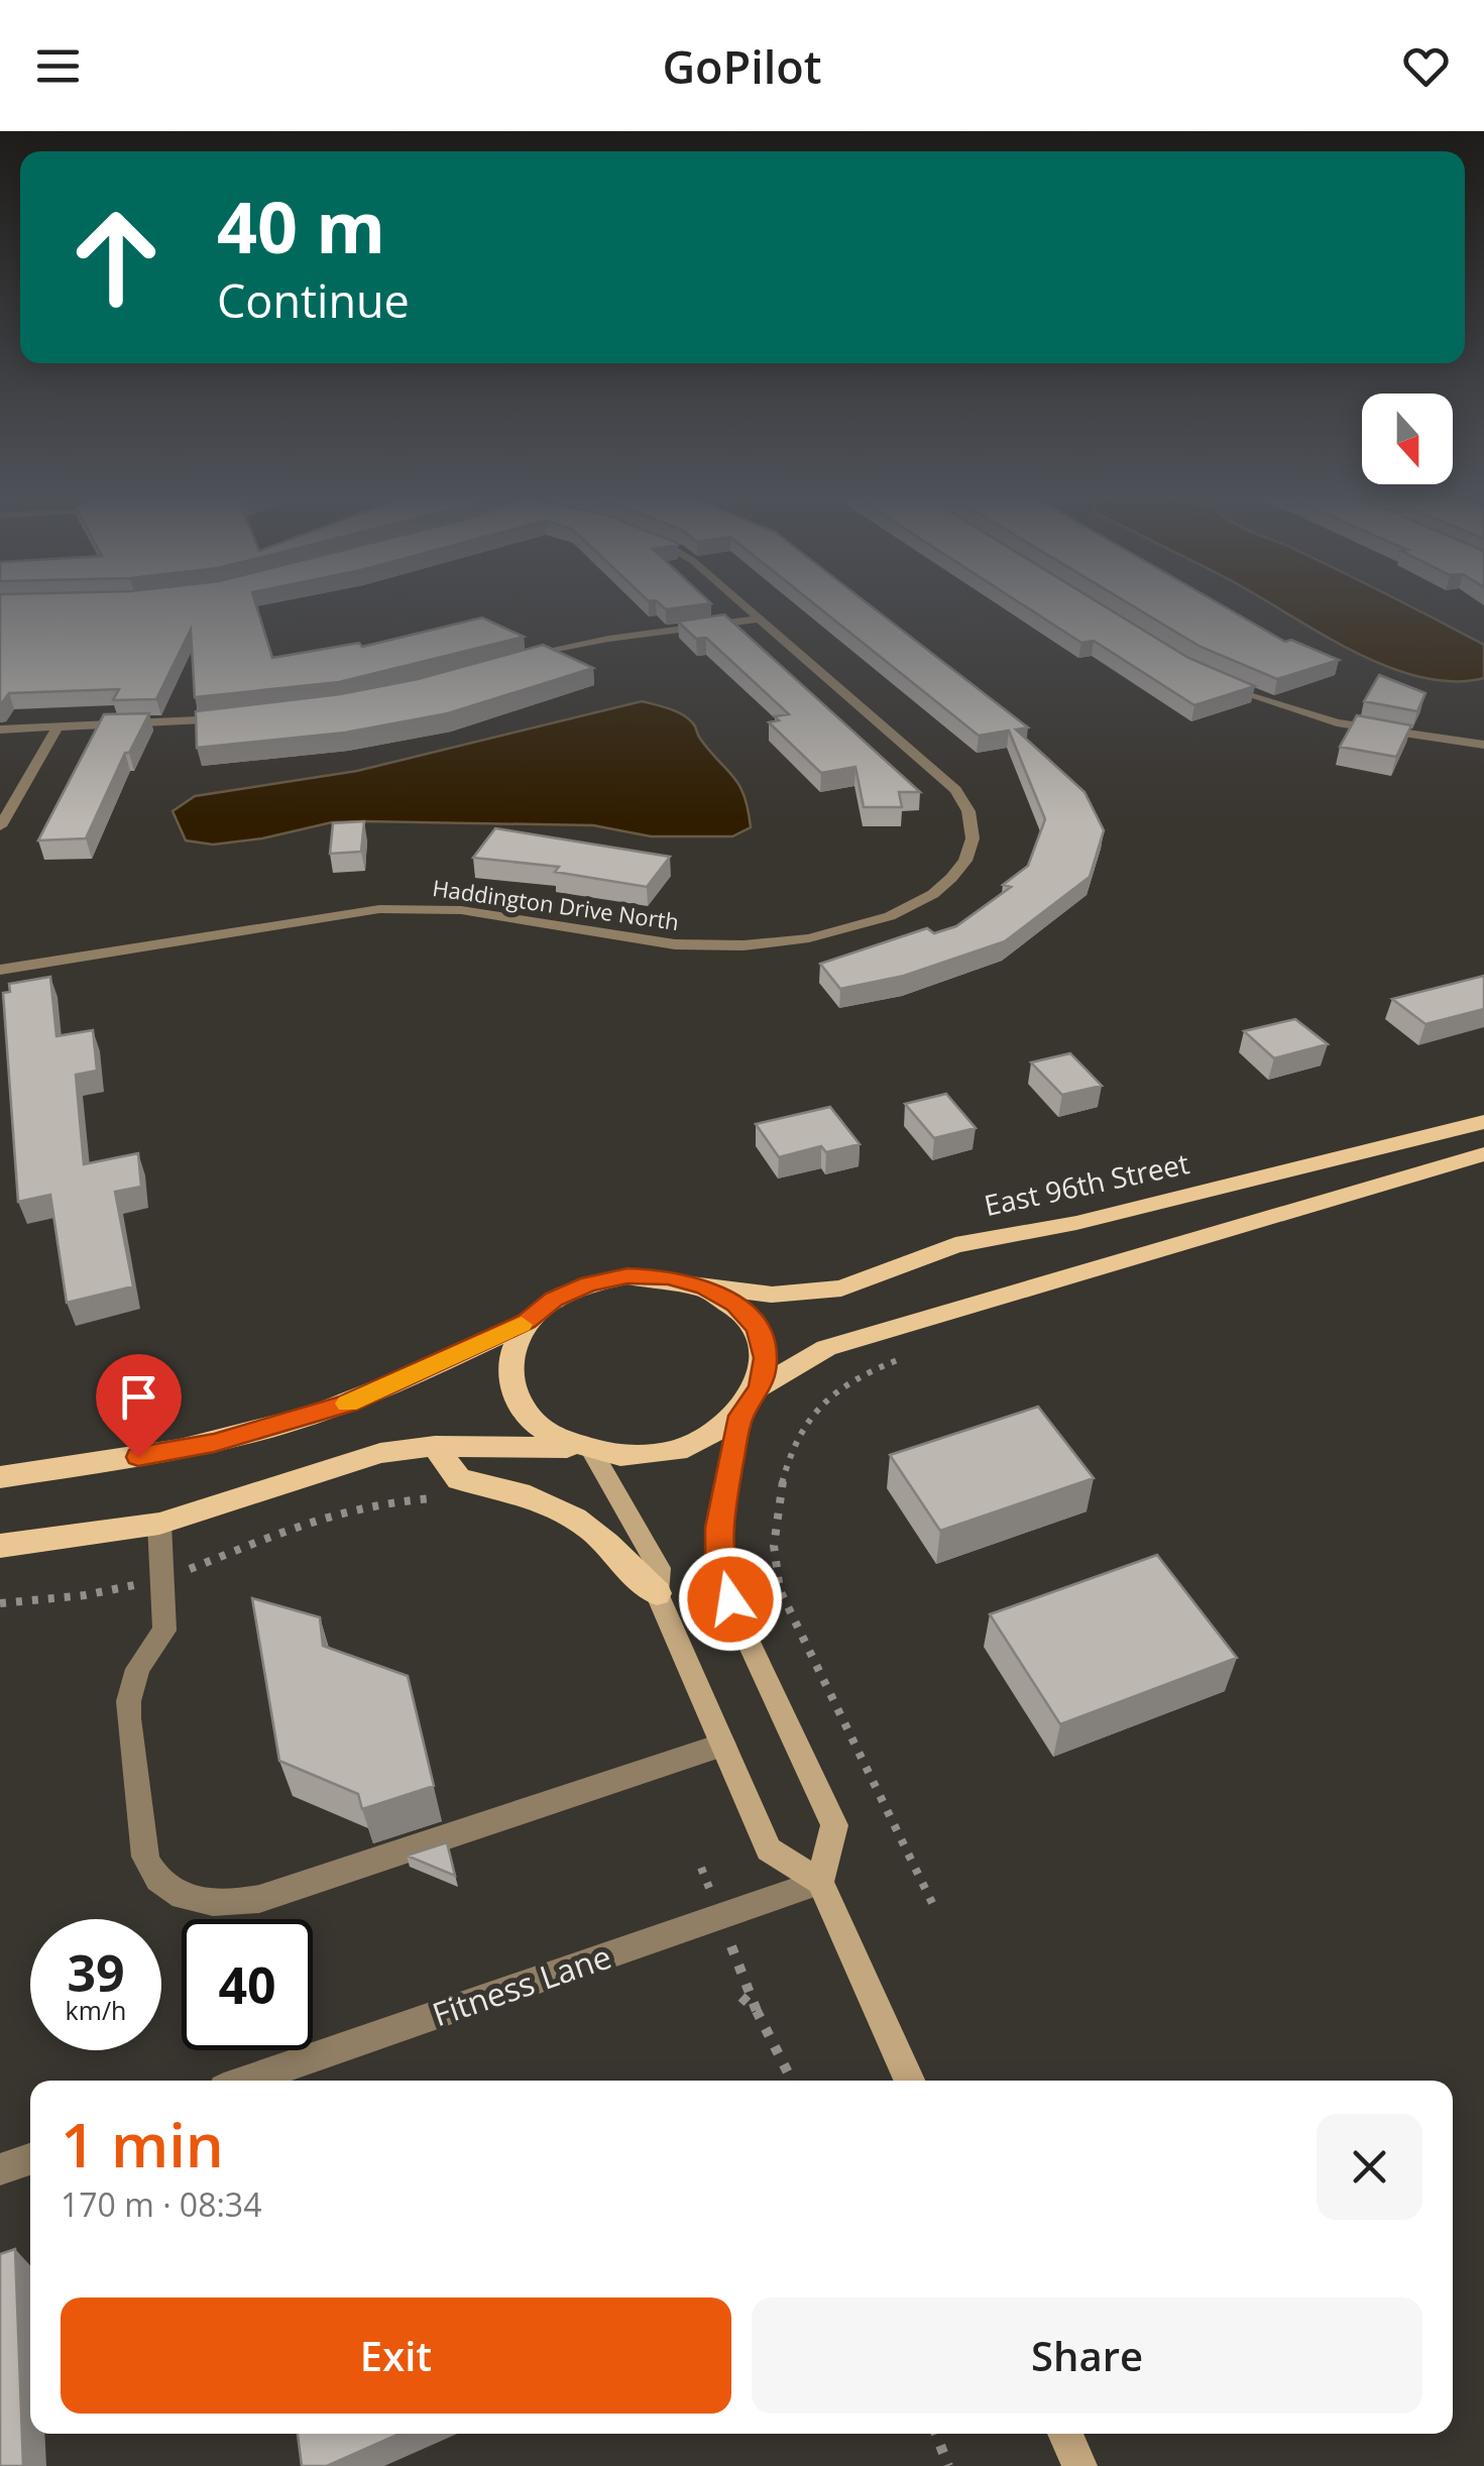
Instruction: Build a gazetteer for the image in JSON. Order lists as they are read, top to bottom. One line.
{"streets":{"main road":["East 96th Street"],"street":["Haddington Drive North","Fitness Lane"]},"north":"bottom","page":{"header":"GoPilot","turn":["40 m","Continue"],"speed":"39 km/h","limit":"40","heading":["1 min","170 m · 08:34"],"buttons":["Exit","Share"]}}
